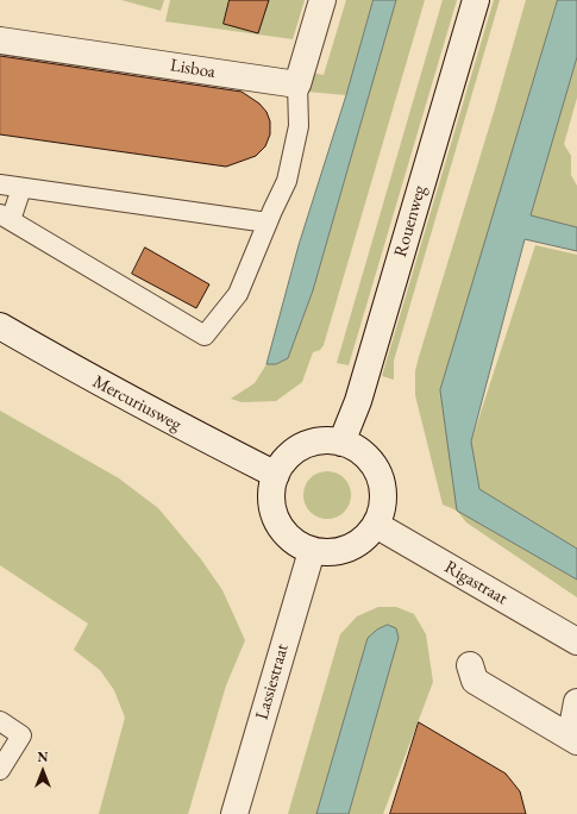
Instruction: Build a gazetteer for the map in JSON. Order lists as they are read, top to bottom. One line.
{"streets":{"main road":["Lisboa","Rouenweg","Mercuriusweg","Rigastraat","Lassiestraat"]},"crossings":[["Rouenweg","Mercuriusweg"],["Rouenweg","Rigastraat"],["Rouenweg","Lassiestraat"],["Mercuriusweg","Rigastraat"],["Mercuriusweg","Lassiestraat"],["Rigastraat","Lassiestraat"]],"north":"top"}
